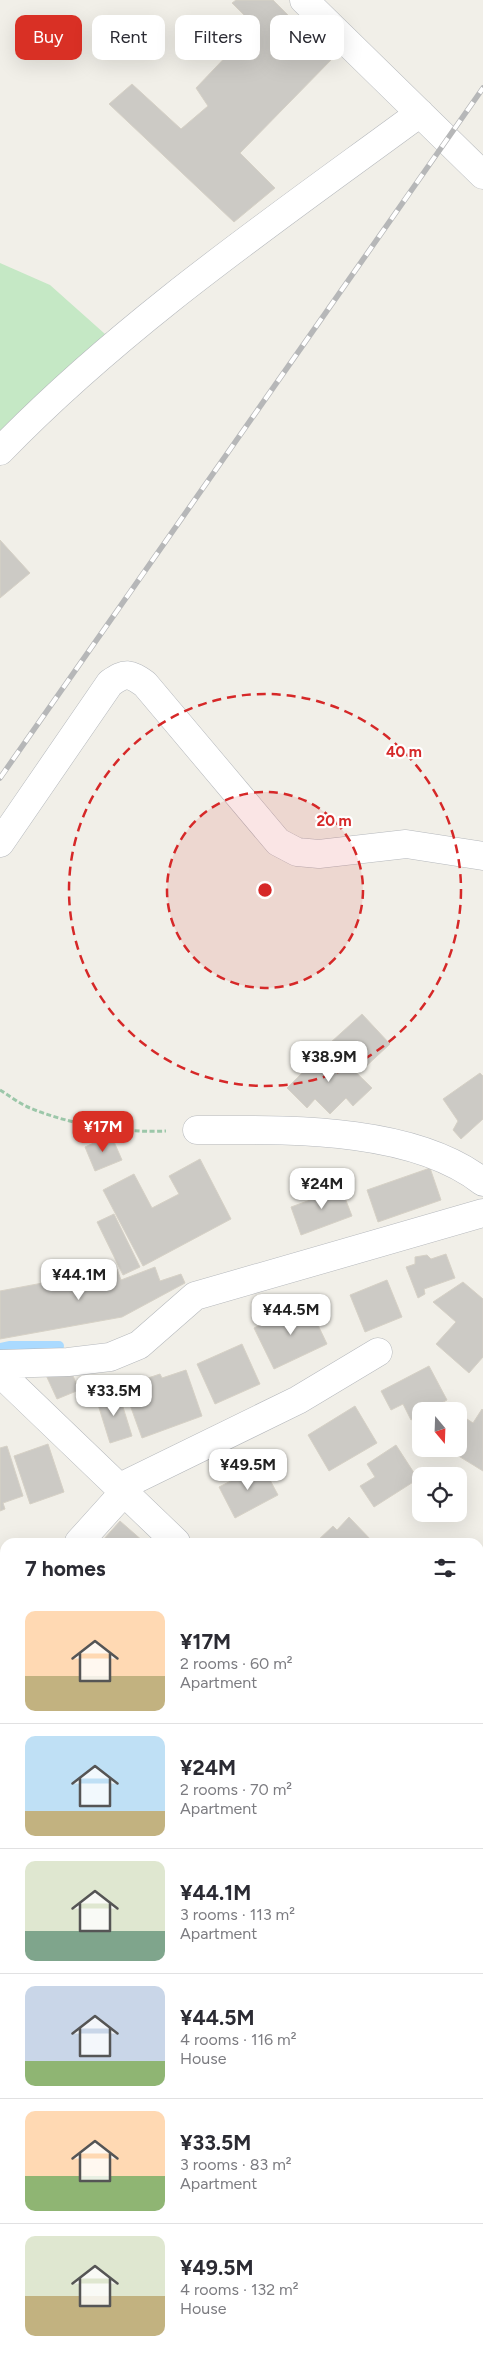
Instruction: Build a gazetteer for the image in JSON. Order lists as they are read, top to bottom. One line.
{"north":"bottom","page":{"chip":["Buy","Rent","Filters","New"],"price":["¥38.9M","¥17M","¥24M","¥44.1M","¥44.5M","¥33.5M","¥49.5M"],"heading":"7 homes","list":[{"name":"¥17M","note":"2 rooms · 60 m² · Apartment"},{"name":"¥24M","note":"2 rooms · 70 m² · Apartment"},{"name":"¥44.1M","note":"3 rooms · 113 m² · Apartment"},{"name":"¥44.5M","note":"4 rooms · 116 m² · House"},{"name":"¥33.5M","note":"3 rooms · 83 m² · Apartment"},{"name":"¥49.5M","note":"4 rooms · 132 m² · House"}]},"rings":["40 m","20 m"]}
